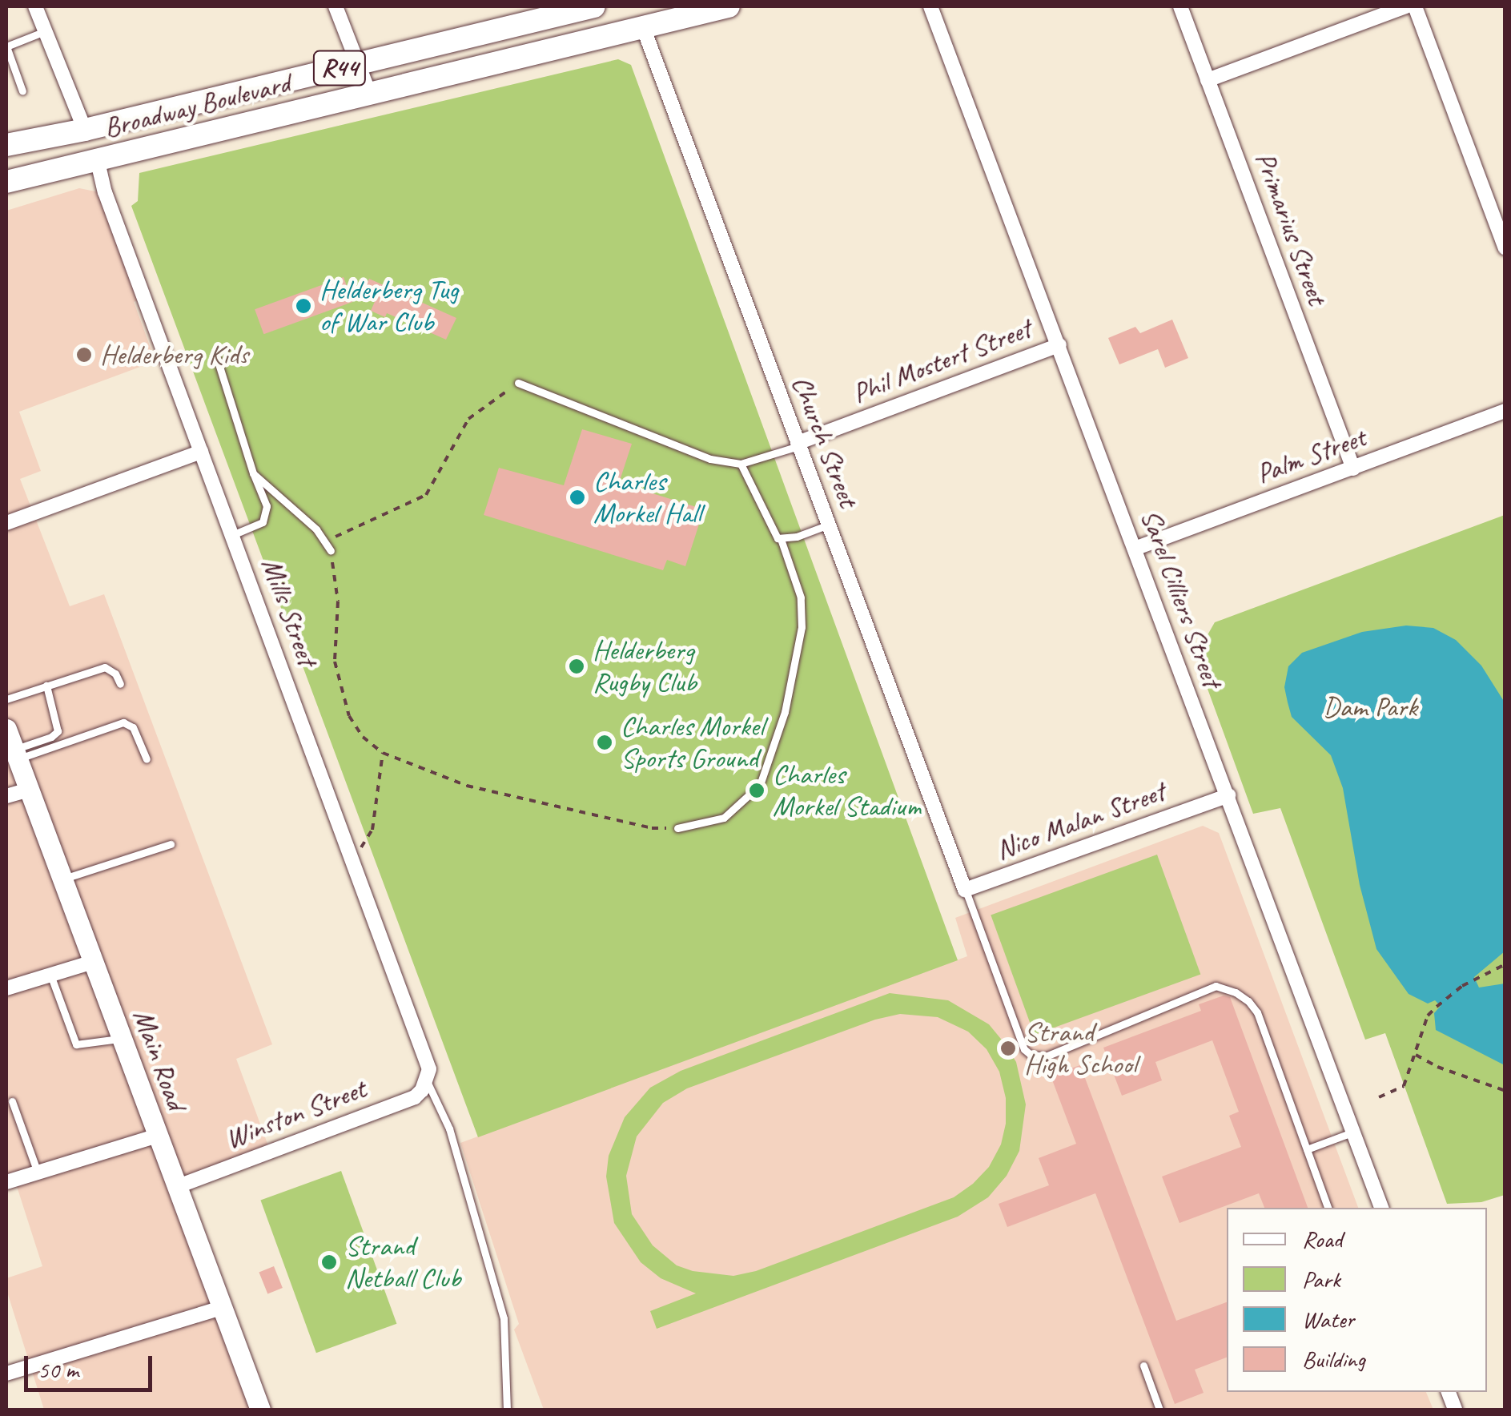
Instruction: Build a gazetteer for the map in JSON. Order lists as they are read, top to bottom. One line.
{"streets":{"main road":["R44","Broadway Boulevard","Main Road"],"street":["Primarius Street","Phil Mostert Street","Church Street","Palm Street","Sarel Cilliers Street","Mills Street","Nico Malan Street","Winston Street"]},"crossings":[["Broadway Boulevard","Church Street"],["Broadway Boulevard","Mills Street"],["Primarius Street","Palm Street"],["Phil Mostert Street","Church Street"],["Phil Mostert Street","Sarel Cilliers Street"],["Church Street","Nico Malan Street"],["Palm Street","Sarel Cilliers Street"],["Sarel Cilliers Street","Nico Malan Street"],["Mills Street","Winston Street"],["Main Road","Winston Street"]],"parks":["Dam Park"],"places":["Helderberg Tug of War Club","Helderberg Kids","Charles Morkel Hall","Helderberg Rugby Club","Charles Morkel Sports Ground","Charles Morkel Stadium","Strand High School","Strand Netball Club"],"legend":["Road","Park","Water","Building"],"scale_bar":"50 m"}
